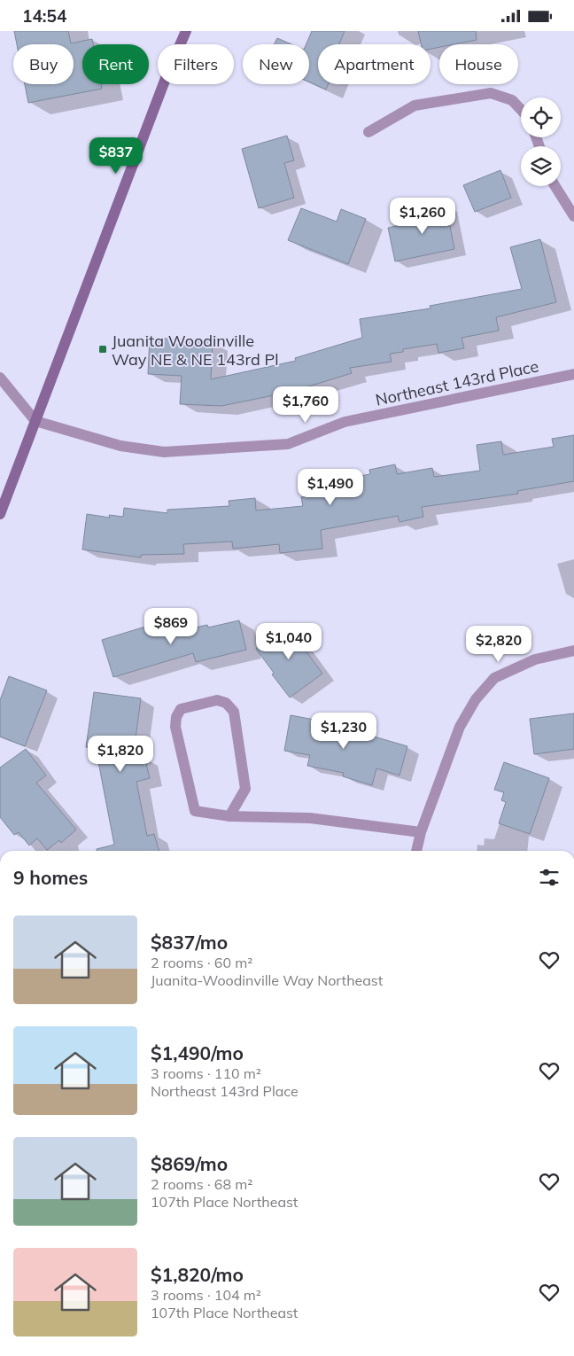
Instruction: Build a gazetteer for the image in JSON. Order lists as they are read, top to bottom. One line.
{"streets":{"street":["Northeast 143rd Place"]},"places":{"transit":["Juanita Woodinville Way NE & NE 143rd Pl"]},"page":{"status":"14:54","chip":["Buy","Rent","Filters","New","Apartment","House"],"price":["$837","$1,260","$1,760","$1,490","$869","$1,040","$2,820","$1,230","$1,820"],"heading":"9 homes","list":[{"name":"$837/mo","note":"2 rooms · 60 m² · Juanita-Woodinville Way Northeast"},{"name":"$1,490/mo","note":"3 rooms · 110 m² · Northeast 143rd Place"},{"name":"$869/mo","note":"2 rooms · 68 m² · 107th Place Northeast"},{"name":"$1,820/mo","note":"3 rooms · 104 m² · 107th Place Northeast"}]}}
